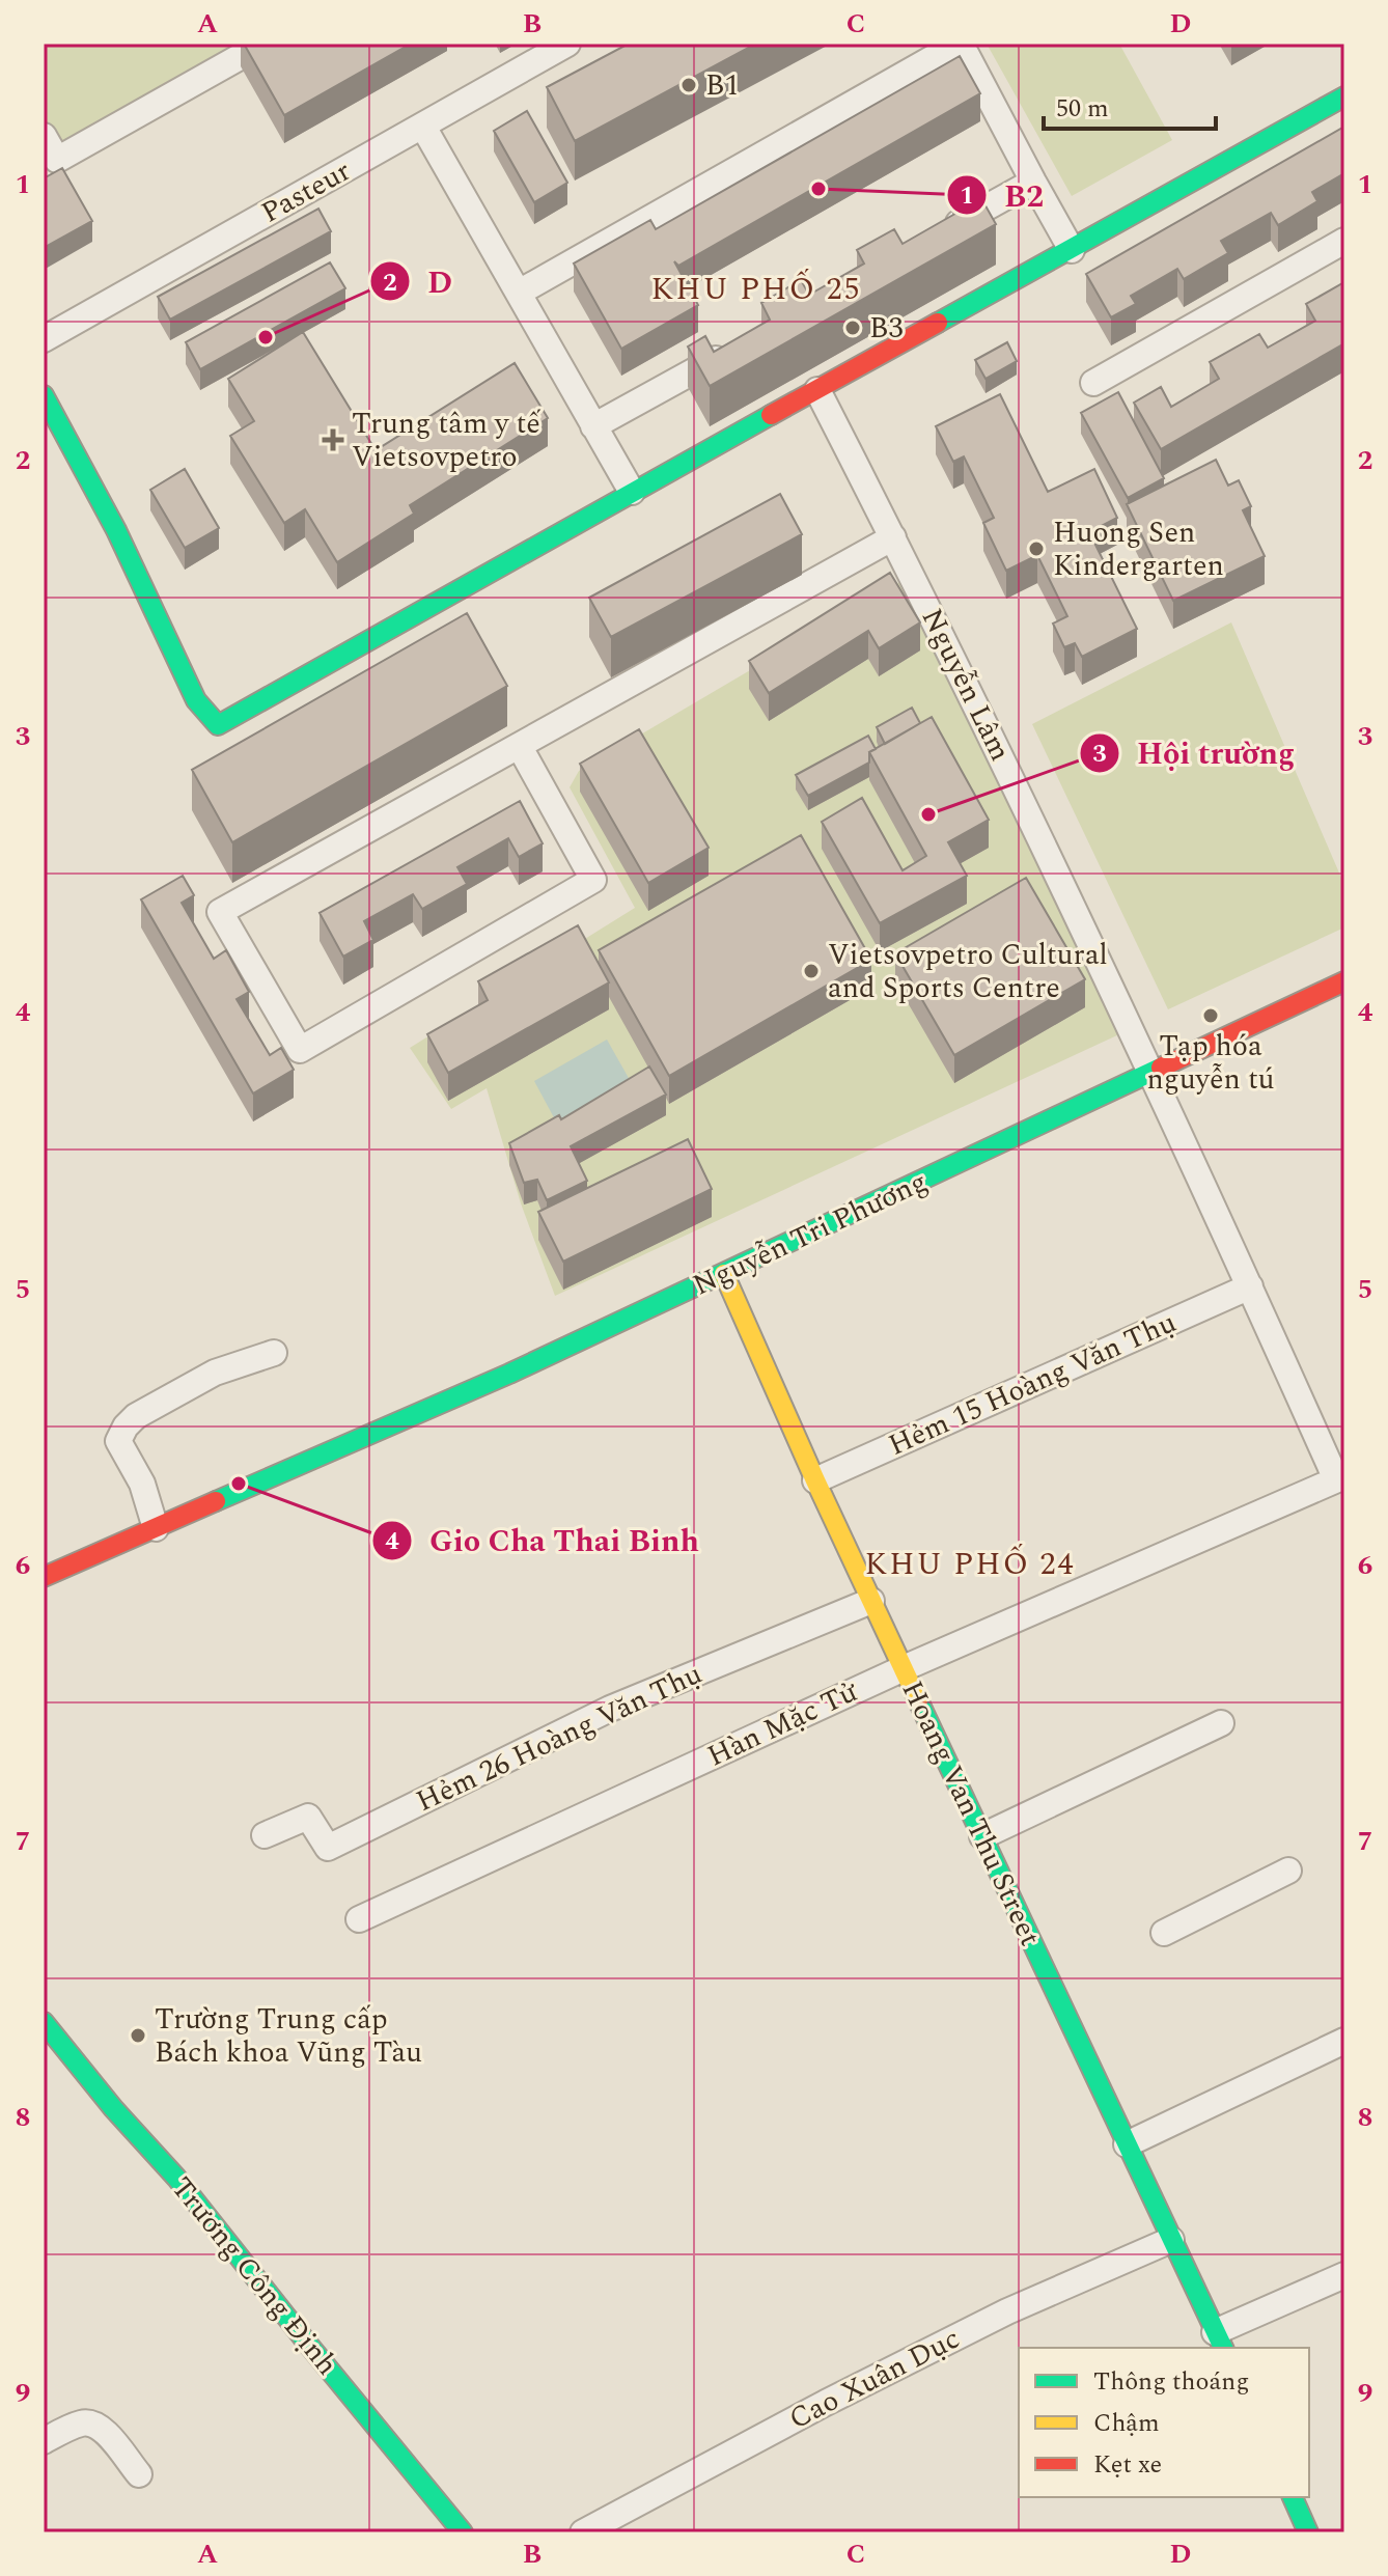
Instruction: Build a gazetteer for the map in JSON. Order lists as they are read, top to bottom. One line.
{"streets":{"street":["Pasteur","Nguyễn Lâm","Nguyễn Tri Phương","Hẻm 15 Hoàng Văn Thụ","Hàn Mặc Tử","Hẻm 26 Hoàng Văn Thụ","Hoang Van Thu Street","Trương Công Định","Cao Xuân Dục"]},"crossings":[["Nguyễn Lâm","Nguyễn Tri Phương"],["Nguyễn Lâm","Hẻm 15 Hoàng Văn Thụ"],["Nguyễn Lâm","Hàn Mặc Tử"],["Nguyễn Tri Phương","Hoang Van Thu Street"],["Hẻm 15 Hoàng Văn Thụ","Hoang Van Thu Street"],["Hàn Mặc Tử","Hoang Van Thu Street"],["Hẻm 26 Hoàng Văn Thụ","Hoang Van Thu Street"],["Hoang Van Thu Street","Cao Xuân Dục"]],"districts":["KHU PHỐ 25","KHU PHỐ 24"],"places":{"other":["B1","B2","B3","D","Huong Sen Kindergarten","Hội trường","Vietsovpetro Cultural and Sports Centre","Tạp hóa nguyễn tú","Gio Cha Thai Binh","Trường Trung cấp Bách khoa Vũng Tàu"],"health":["Trung tâm y tế Vietsovpetro"]},"legend":["Thông thoáng","Chậm","Kẹt xe"],"scale_bar":"50 m","grid":{"columns":["A","B","C","D"],"rows":["1","2","3","4","5","6","7","8","9"]}}
